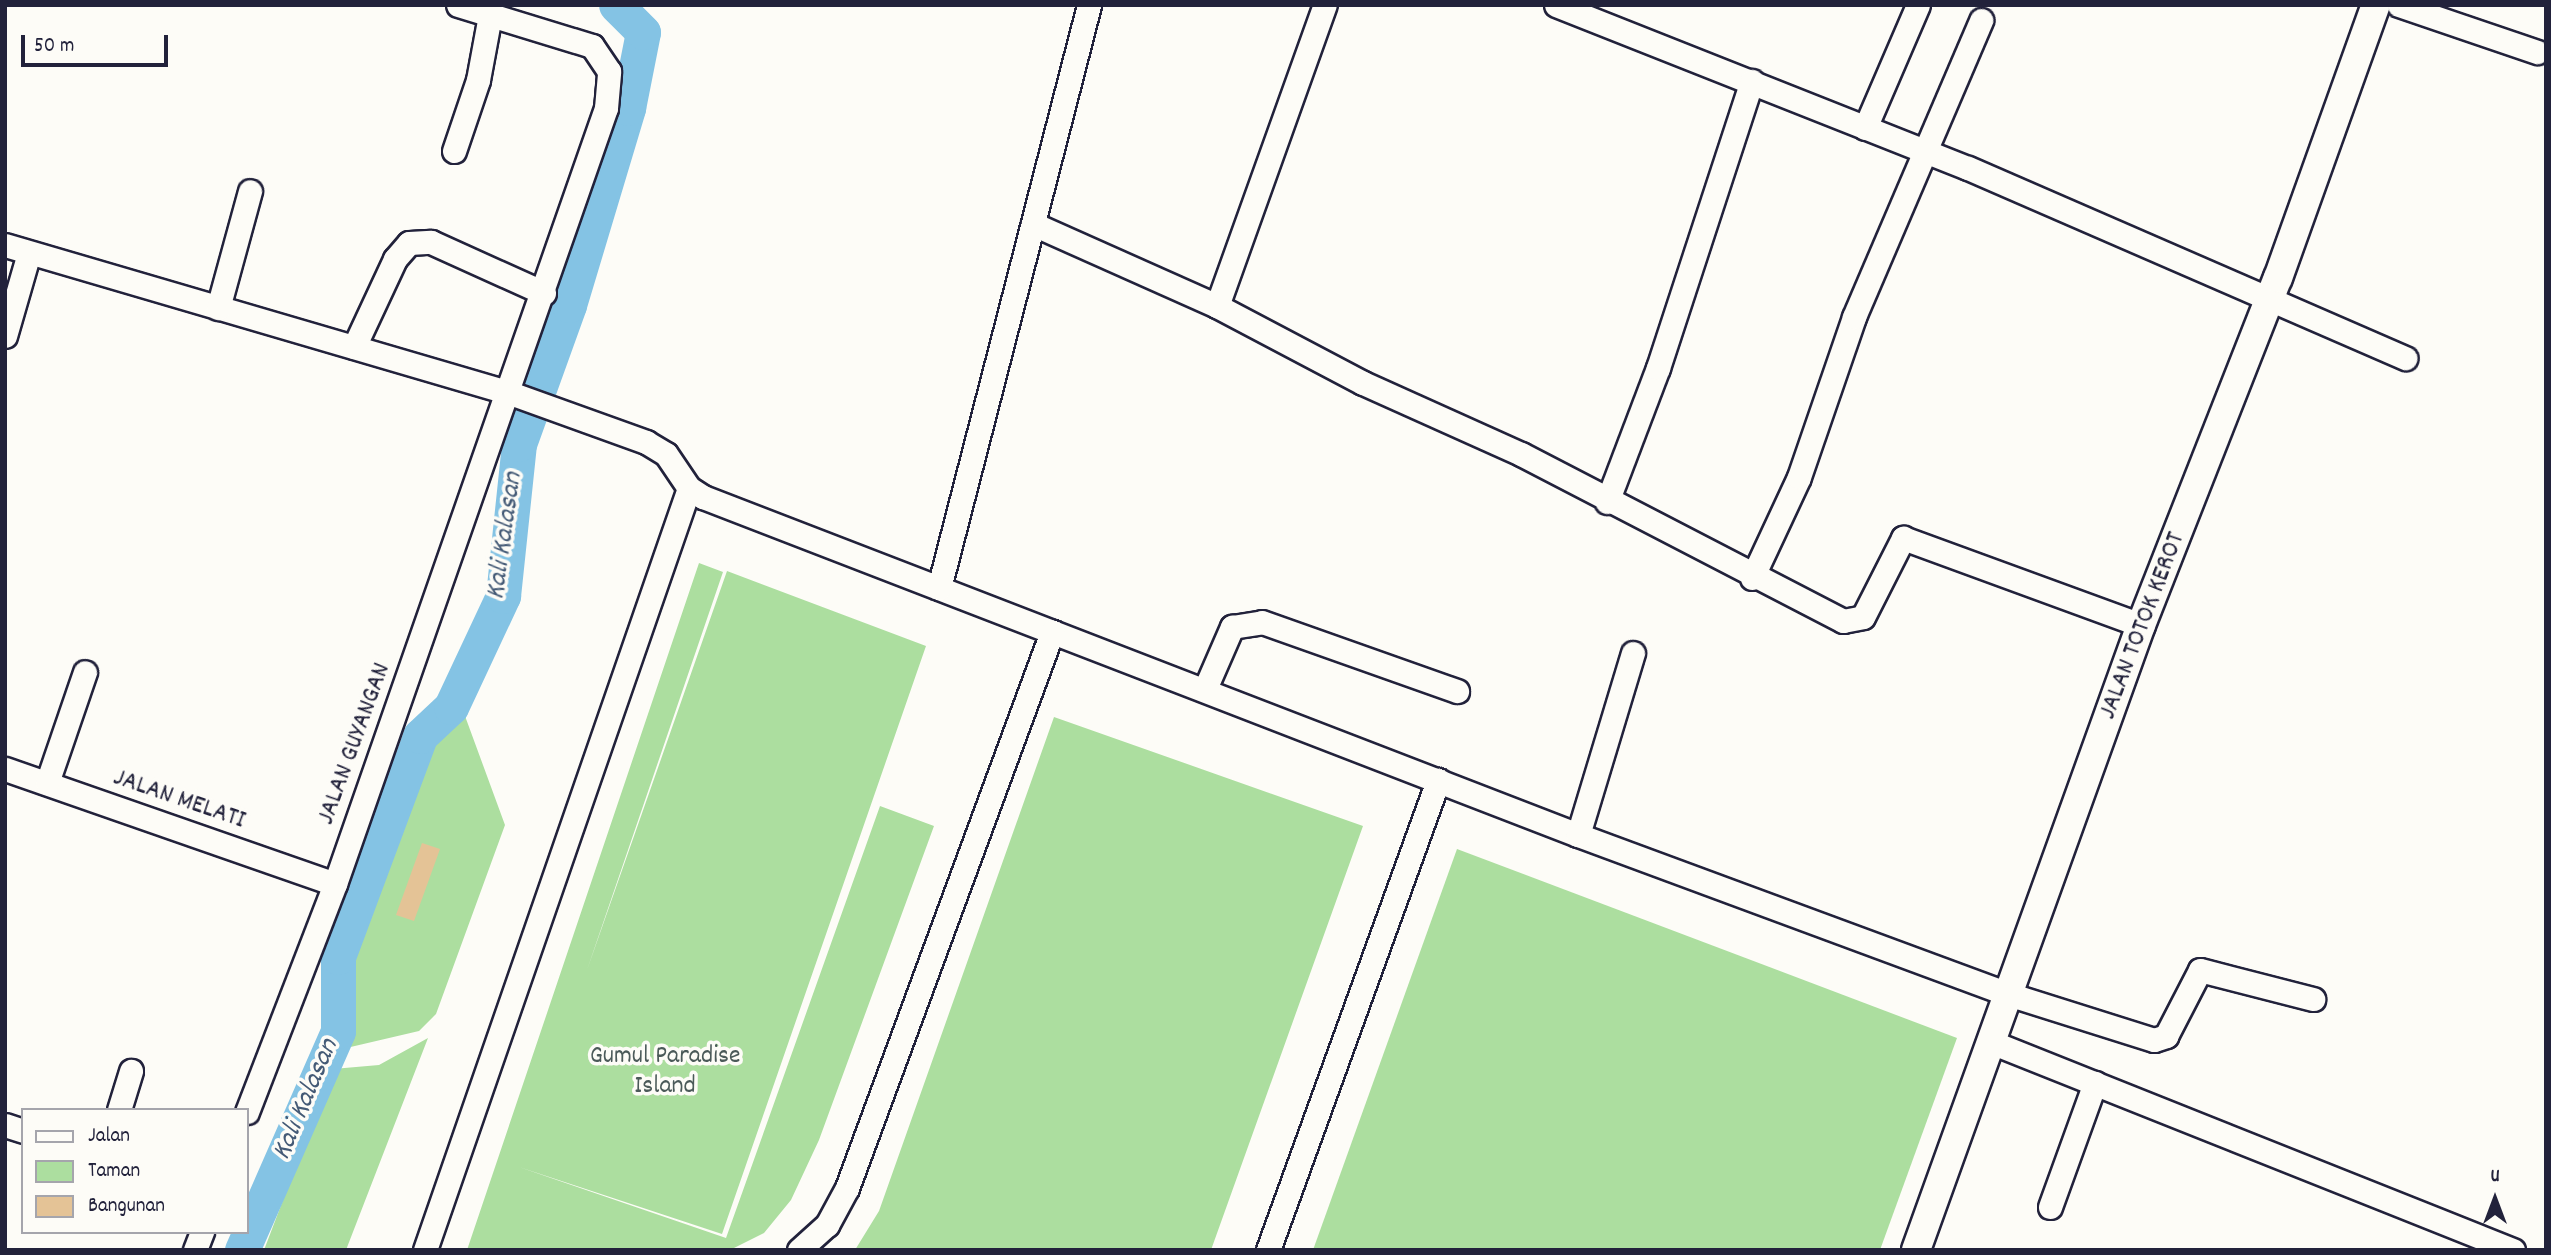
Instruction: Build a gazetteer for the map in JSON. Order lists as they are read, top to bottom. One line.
{"streets":{"main road":["JALAN TOTOK KEROT"],"street":["JALAN GUYANGAN","JALAN MELATI"]},"crossings":[["JALAN GUYANGAN","JALAN MELATI"]],"water":["Kali Kalasan"],"parks":["Gumul Paradise Island"],"legend":["Jalan","Taman","Bangunan"],"scale_bar":"50 m","north":"top"}
